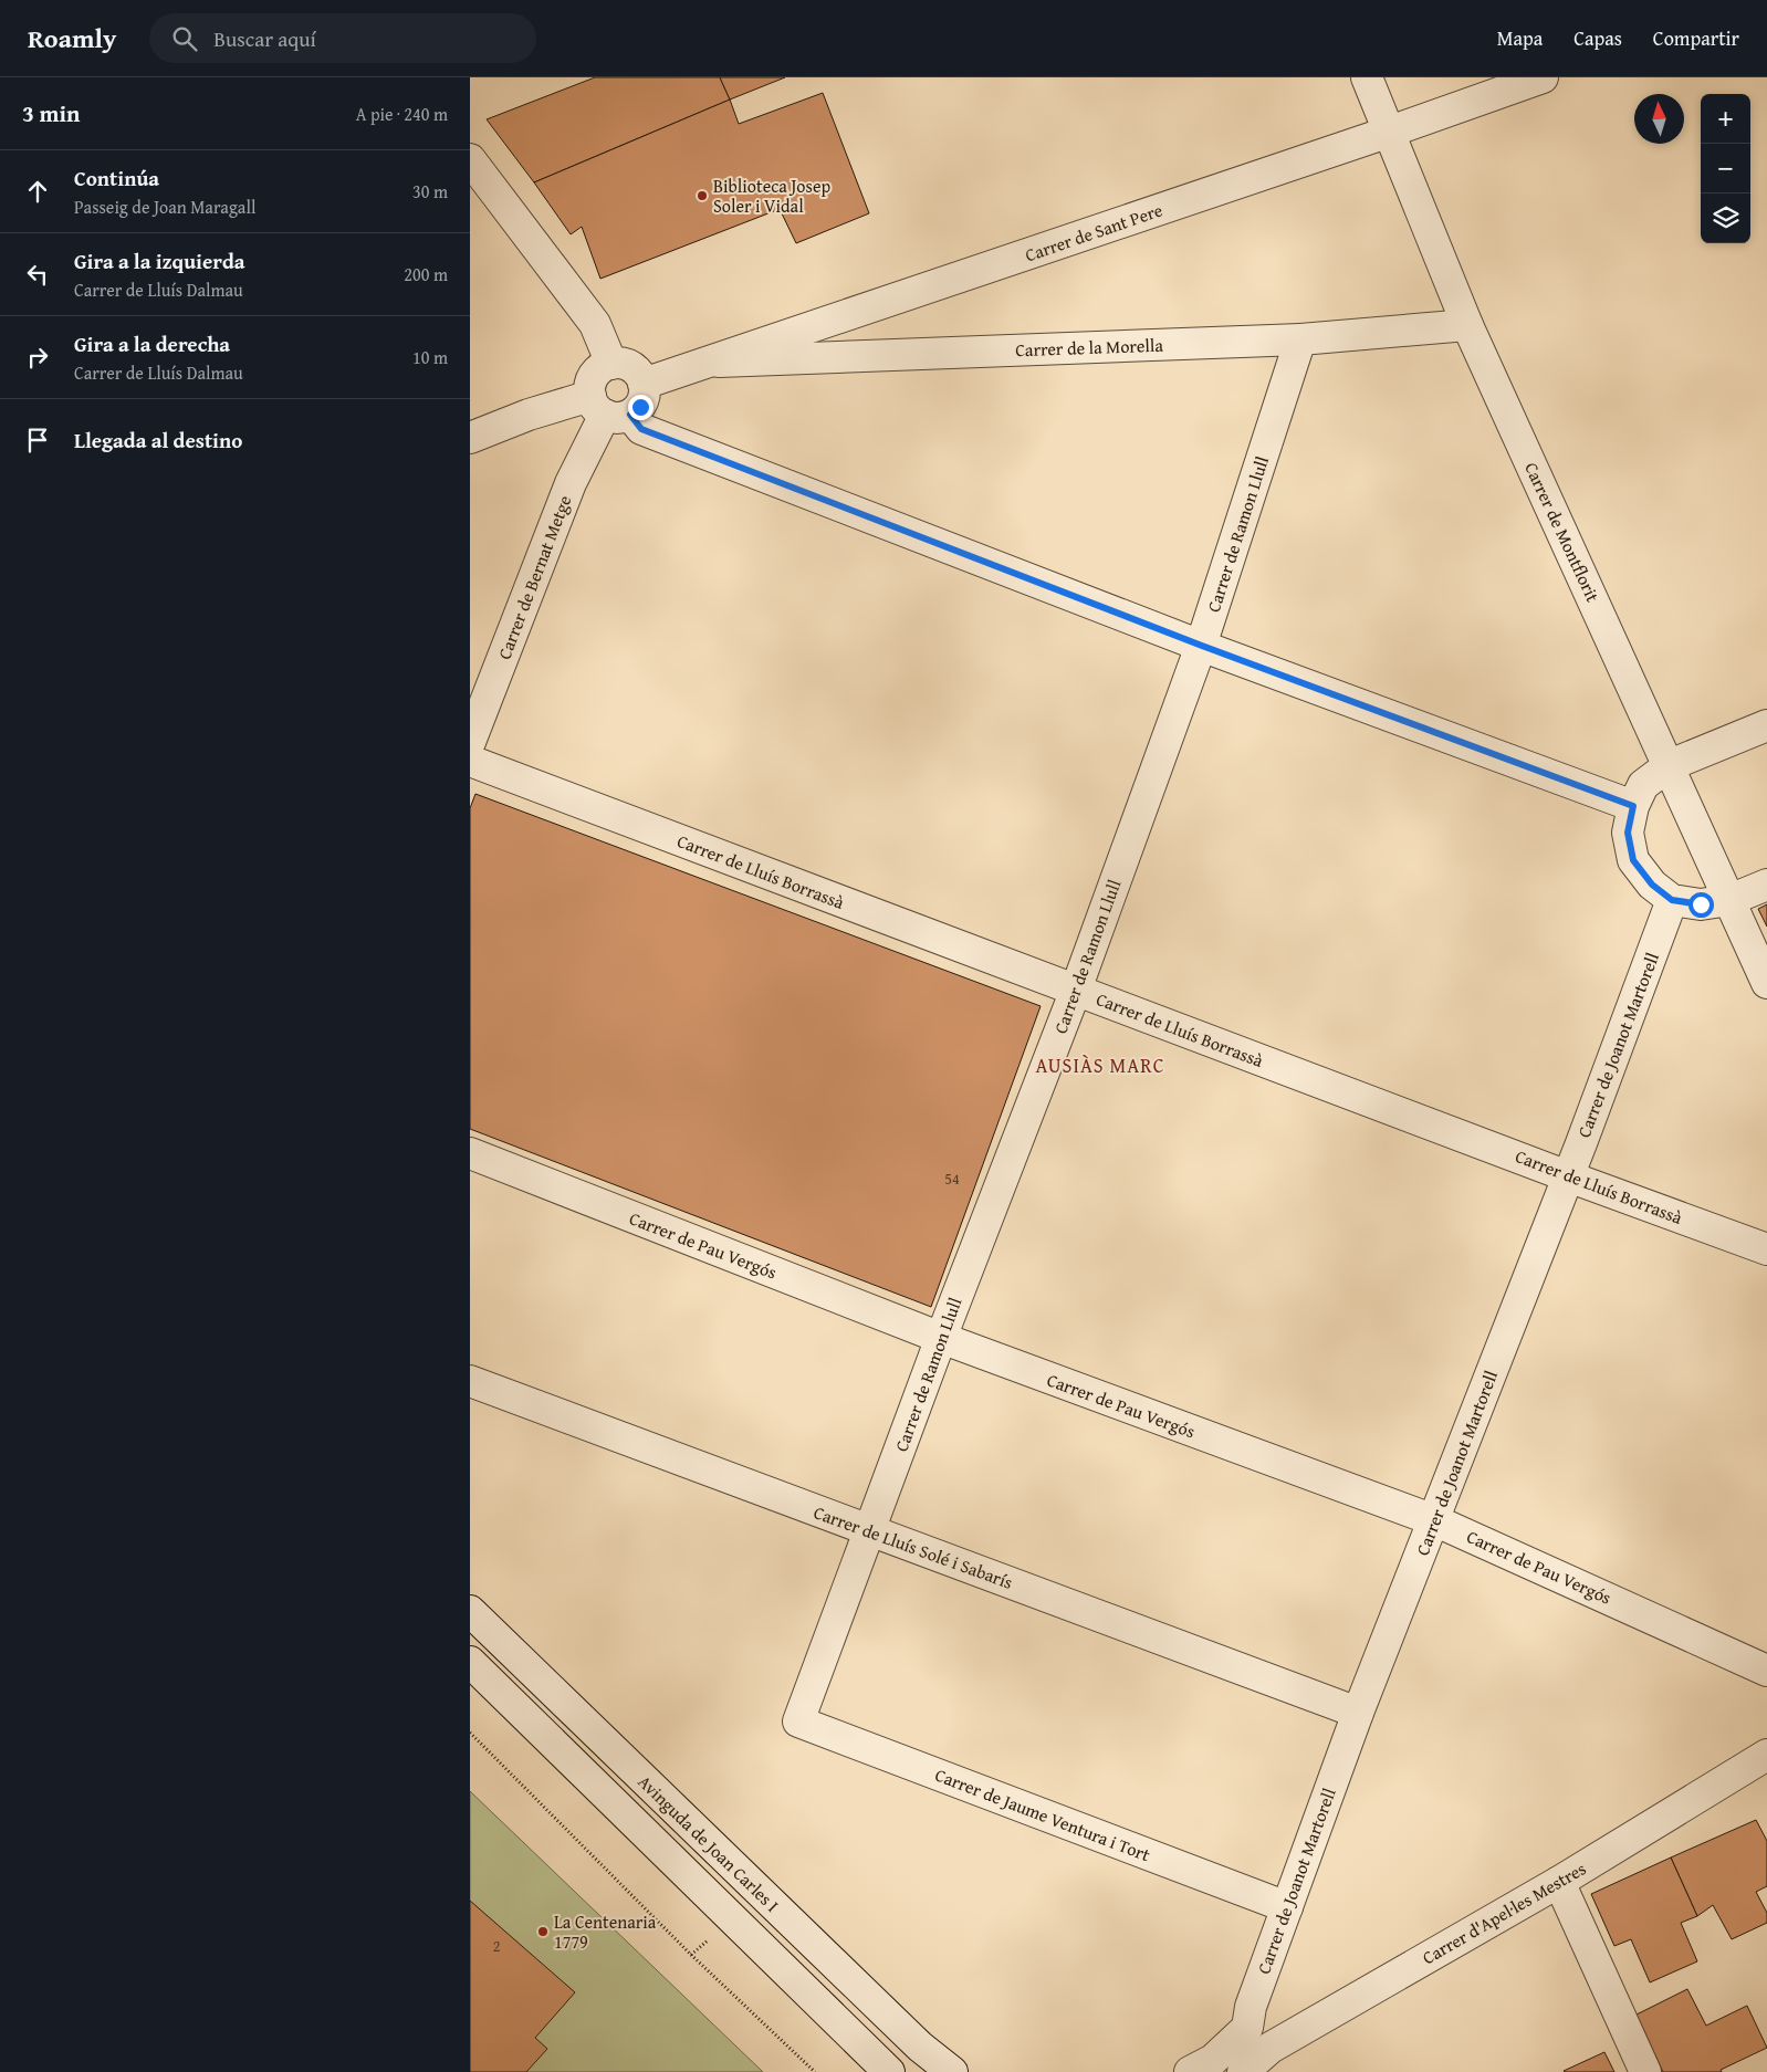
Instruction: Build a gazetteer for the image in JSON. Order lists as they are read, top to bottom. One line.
{"streets":{"street":["Carrer de Sant Pere","Carrer de la Morella","Carrer de Montflorit","Carrer de Ramon Llull","Carrer de Bernat Metge","Carrer de Lluís Borrassà","Carrer de Joanot Martorell","Carrer de Pau Vergós","Carrer de Lluís Solé i Sabarís","Carrer de Jaume Ventura i Tort","Avinguda de Joan Carles I","Carrer d'Apel·les Mestres"]},"crossings":[["Carrer de Sant Pere","Carrer de la Morella"],["Carrer de Sant Pere","Carrer de Montflorit"],["Carrer de Sant Pere","Carrer de Bernat Metge"],["Carrer de la Morella","Carrer de Montflorit"],["Carrer de la Morella","Carrer de Ramon Llull"],["Carrer de Ramon Llull","Carrer de Lluís Borrassà"],["Carrer de Ramon Llull","Carrer de Pau Vergós"],["Carrer de Ramon Llull","Carrer de Lluís Solé i Sabarís"],["Carrer de Ramon Llull","Carrer de Jaume Ventura i Tort"],["Carrer de Lluís Borrassà","Carrer de Joanot Martorell"],["Carrer de Joanot Martorell","Carrer de Pau Vergós"],["Carrer de Joanot Martorell","Carrer de Lluís Solé i Sabarís"],["Carrer de Joanot Martorell","Carrer de Jaume Ventura i Tort"]],"districts":["AUSIÀS MARC"],"places":["Biblioteca Josep Soler i Vidal","La Centenaria 1779"],"house_numbers":["54","2"],"north":"top","page":{"header":"Roamly","search":"Buscar aquí","nav":["Mapa","Capas","Compartir"],"heading":["3 min","A pie · 240 m"],"map_buttons":["+","−"],"list":[["Continúa","Passeig de Joan Maragall","30 m"],["Gira a la izquierda","Carrer de Lluís Dalmau","200 m"],["Gira a la derecha","Carrer de Lluís Dalmau","10 m"],"Llegada al destino"]}}
